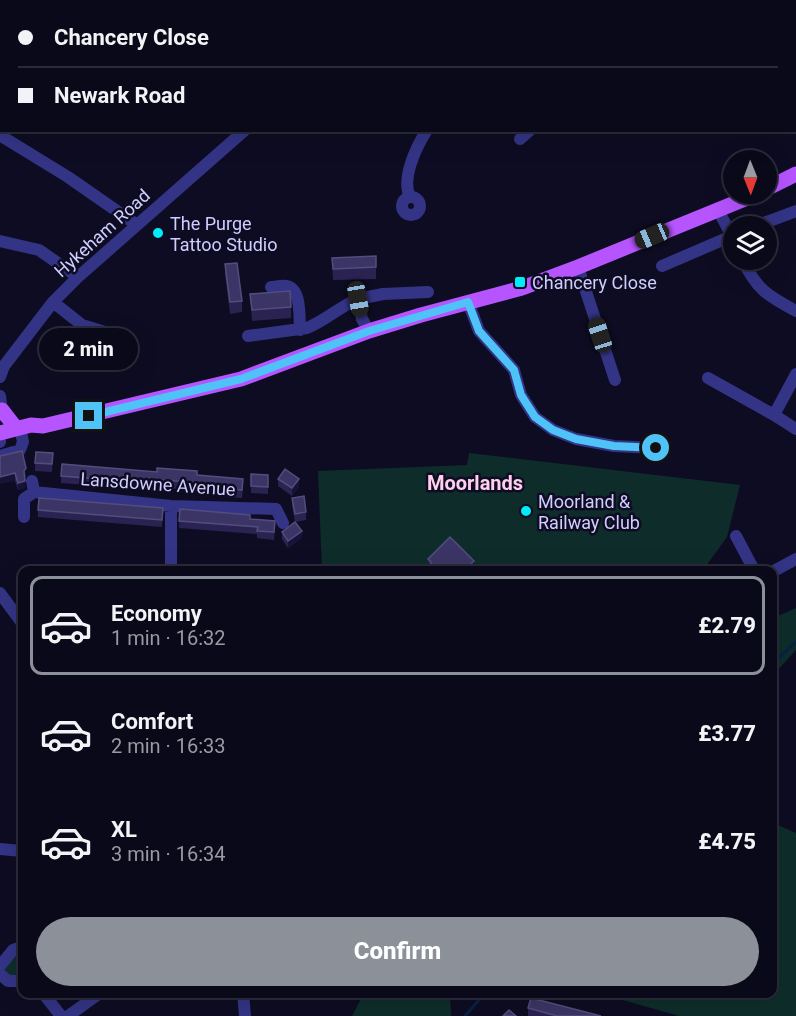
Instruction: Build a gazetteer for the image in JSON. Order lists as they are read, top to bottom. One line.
{"streets":{"street":["Hykeham Road","Lansdowne Avenue"]},"districts":["Moorlands"],"places":{"other":["The Purge Tattoo Studio","Moorland & Railway Club"],"transit":["Chancery Close"]},"north":"bottom","page":{"banner":["Chancery Close","Newark Road"],"bubble":"2 min","list":[{"name":"Economy","note":"1 min · 16:32","value":"£2.79"},{"name":"Comfort","note":"2 min · 16:33","value":"£3.77"},{"name":"XL","note":"3 min · 16:34","value":"£4.75"}],"buttons":"Confirm"}}
